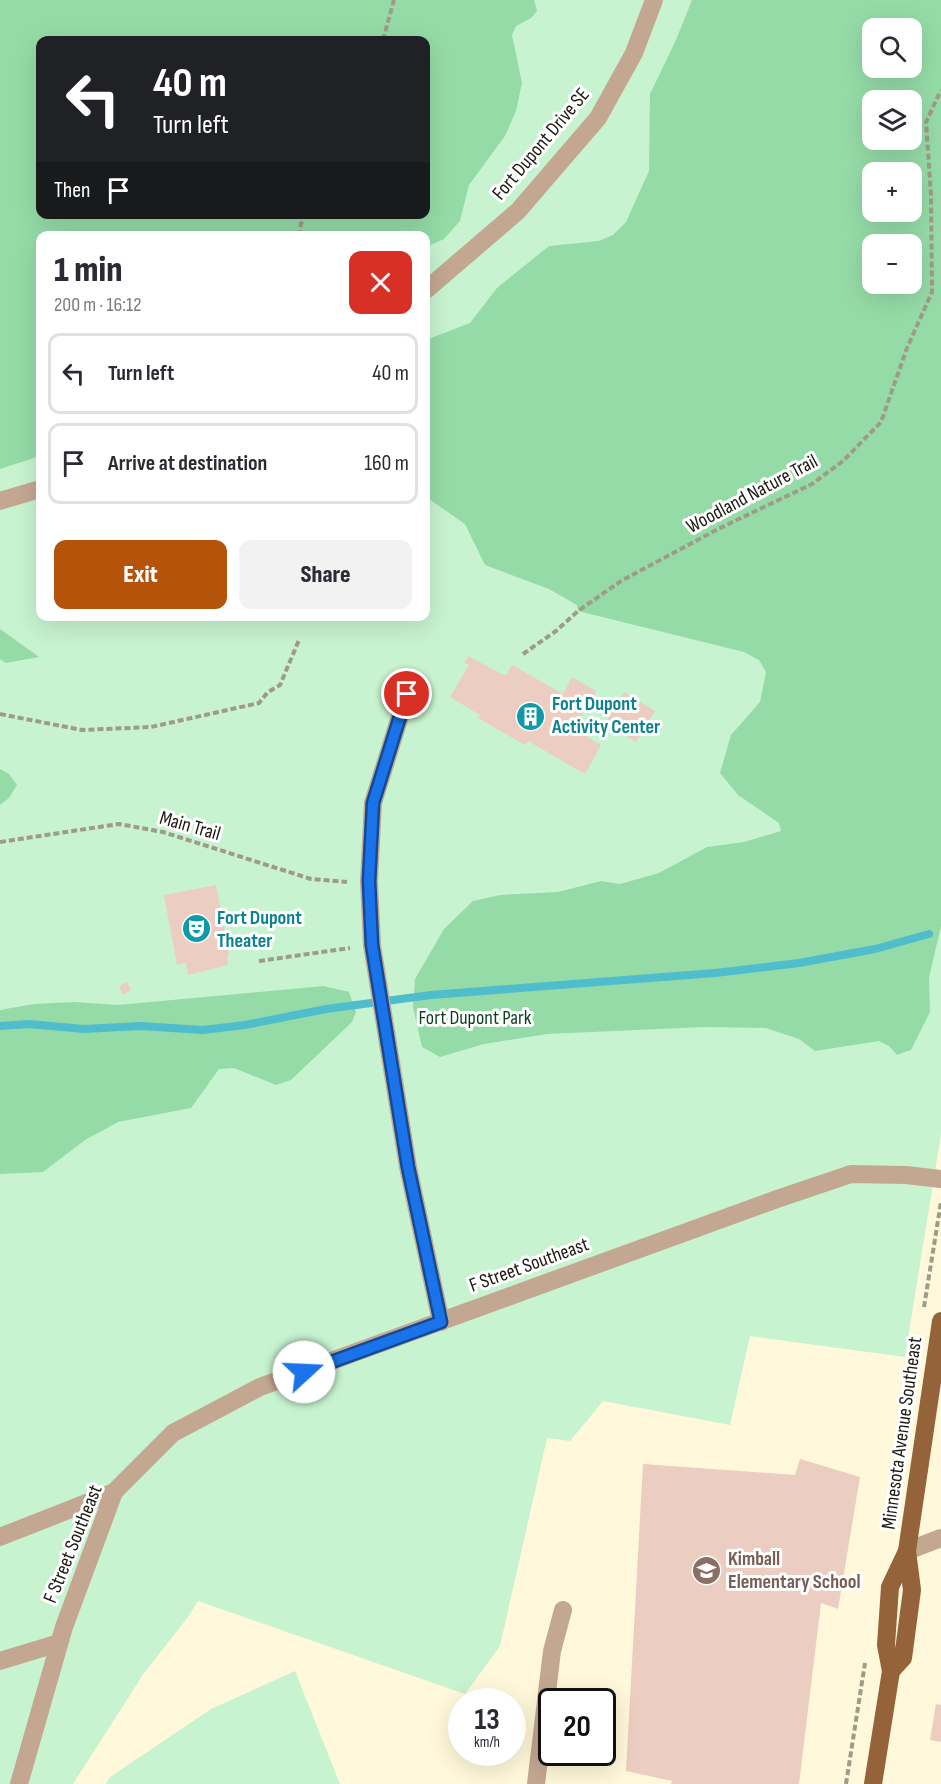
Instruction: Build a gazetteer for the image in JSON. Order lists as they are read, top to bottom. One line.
{"streets":{"main road":["Minnesota Avenue Southeast"],"street":["Fort Dupont Drive SE","F Street Southeast"],"path":["Woodland Nature Trail","Main Trail"]},"parks":["Fort Dupont Park"],"places":{"building":["Fort Dupont Activity Center"],"theatre":["Fort Dupont Theater"],"school or university":["Kimball Elementary School"]},"page":{"map_buttons":["+","−"],"turn":["40 m","Turn left"],"then":"Then","heading":["1 min","200 m · 16:12"],"list":[{"name":"Turn left","value":"40 m"},{"name":"Arrive at destination","value":"160 m"}],"buttons":["Exit","Share"],"speed":"13 km/h","limit":"20"}}
